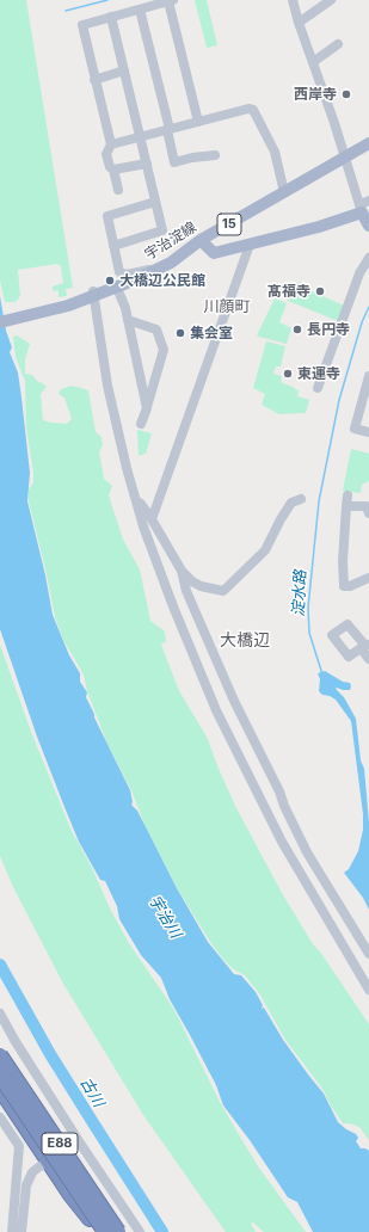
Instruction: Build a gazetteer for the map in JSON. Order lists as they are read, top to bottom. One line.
{"streets":{"highway":["E88"],"main road":["15","宇治淀線"]},"districts":["川顔町","大橋辺"],"water":["淀水路","宇治川","古川"],"places":["西岸寺","大橋辺公民館","髙福寺","長円寺","集会室","東運寺"]}
